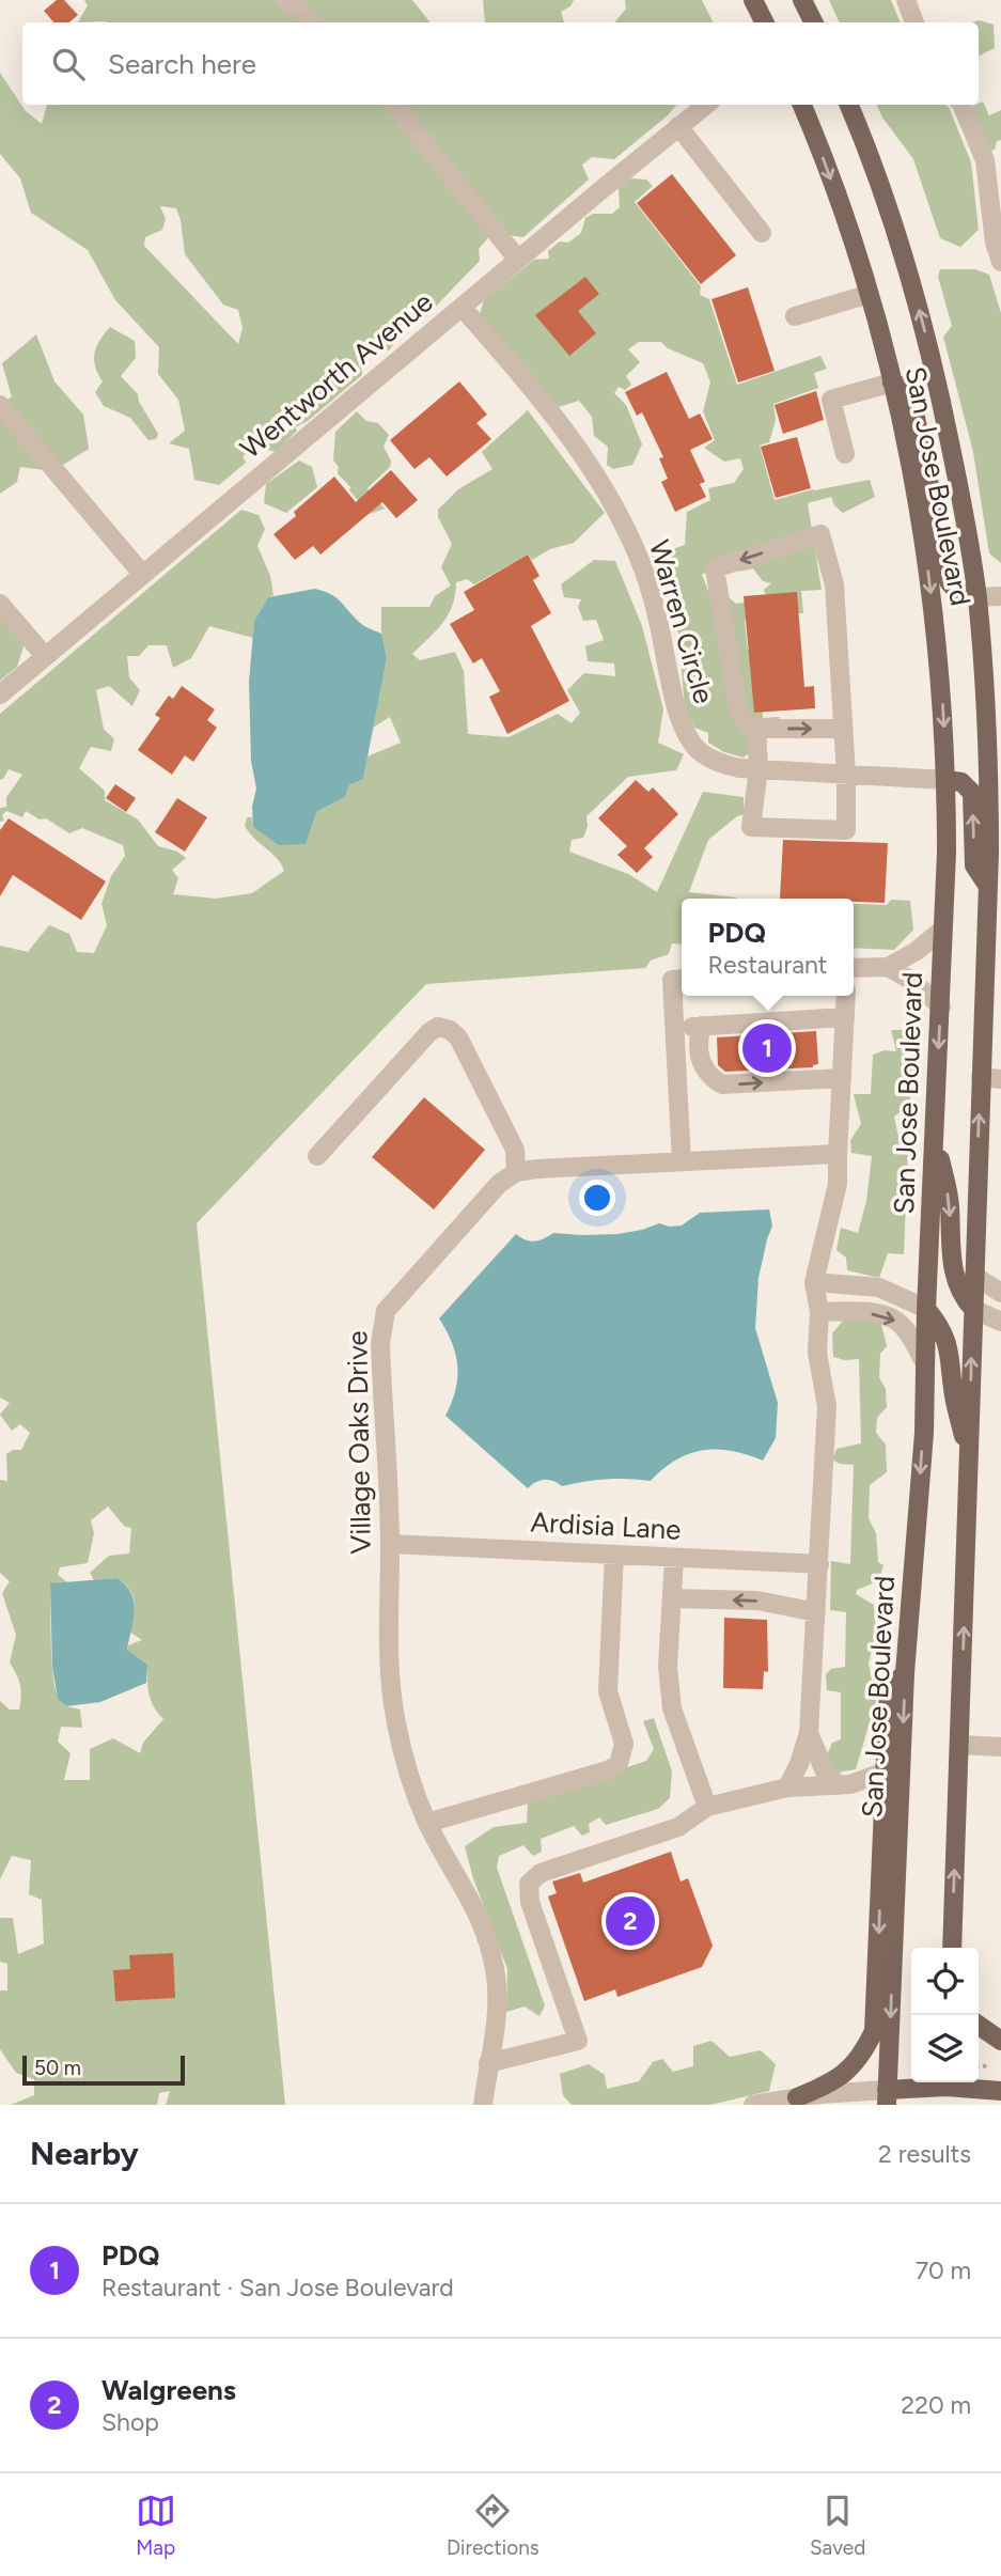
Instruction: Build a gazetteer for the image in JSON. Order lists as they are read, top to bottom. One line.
{"streets":{"main road":["San Jose Boulevard"],"street":["Wentworth Avenue","Warren Circle","Village Oaks Drive","Ardisia Lane"]},"crossings":[["Wentworth Avenue","Warren Circle"],["San Jose Boulevard","Warren Circle"],["Village Oaks Drive","Ardisia Lane"]],"scale_bar":"50 m","page":{"search":"Search here","popup":["PDQ","Restaurant"],"pins":["1","2"],"scale":"50 m","heading":["Nearby","2 results"],"list":[{"mark":"1","name":"PDQ","note":"Restaurant · San Jose Boulevard","value":"70 m"},{"mark":"2","name":"Walgreens","note":"Shop","value":"220 m"}],"nav":["Map","Directions","Saved"]}}
